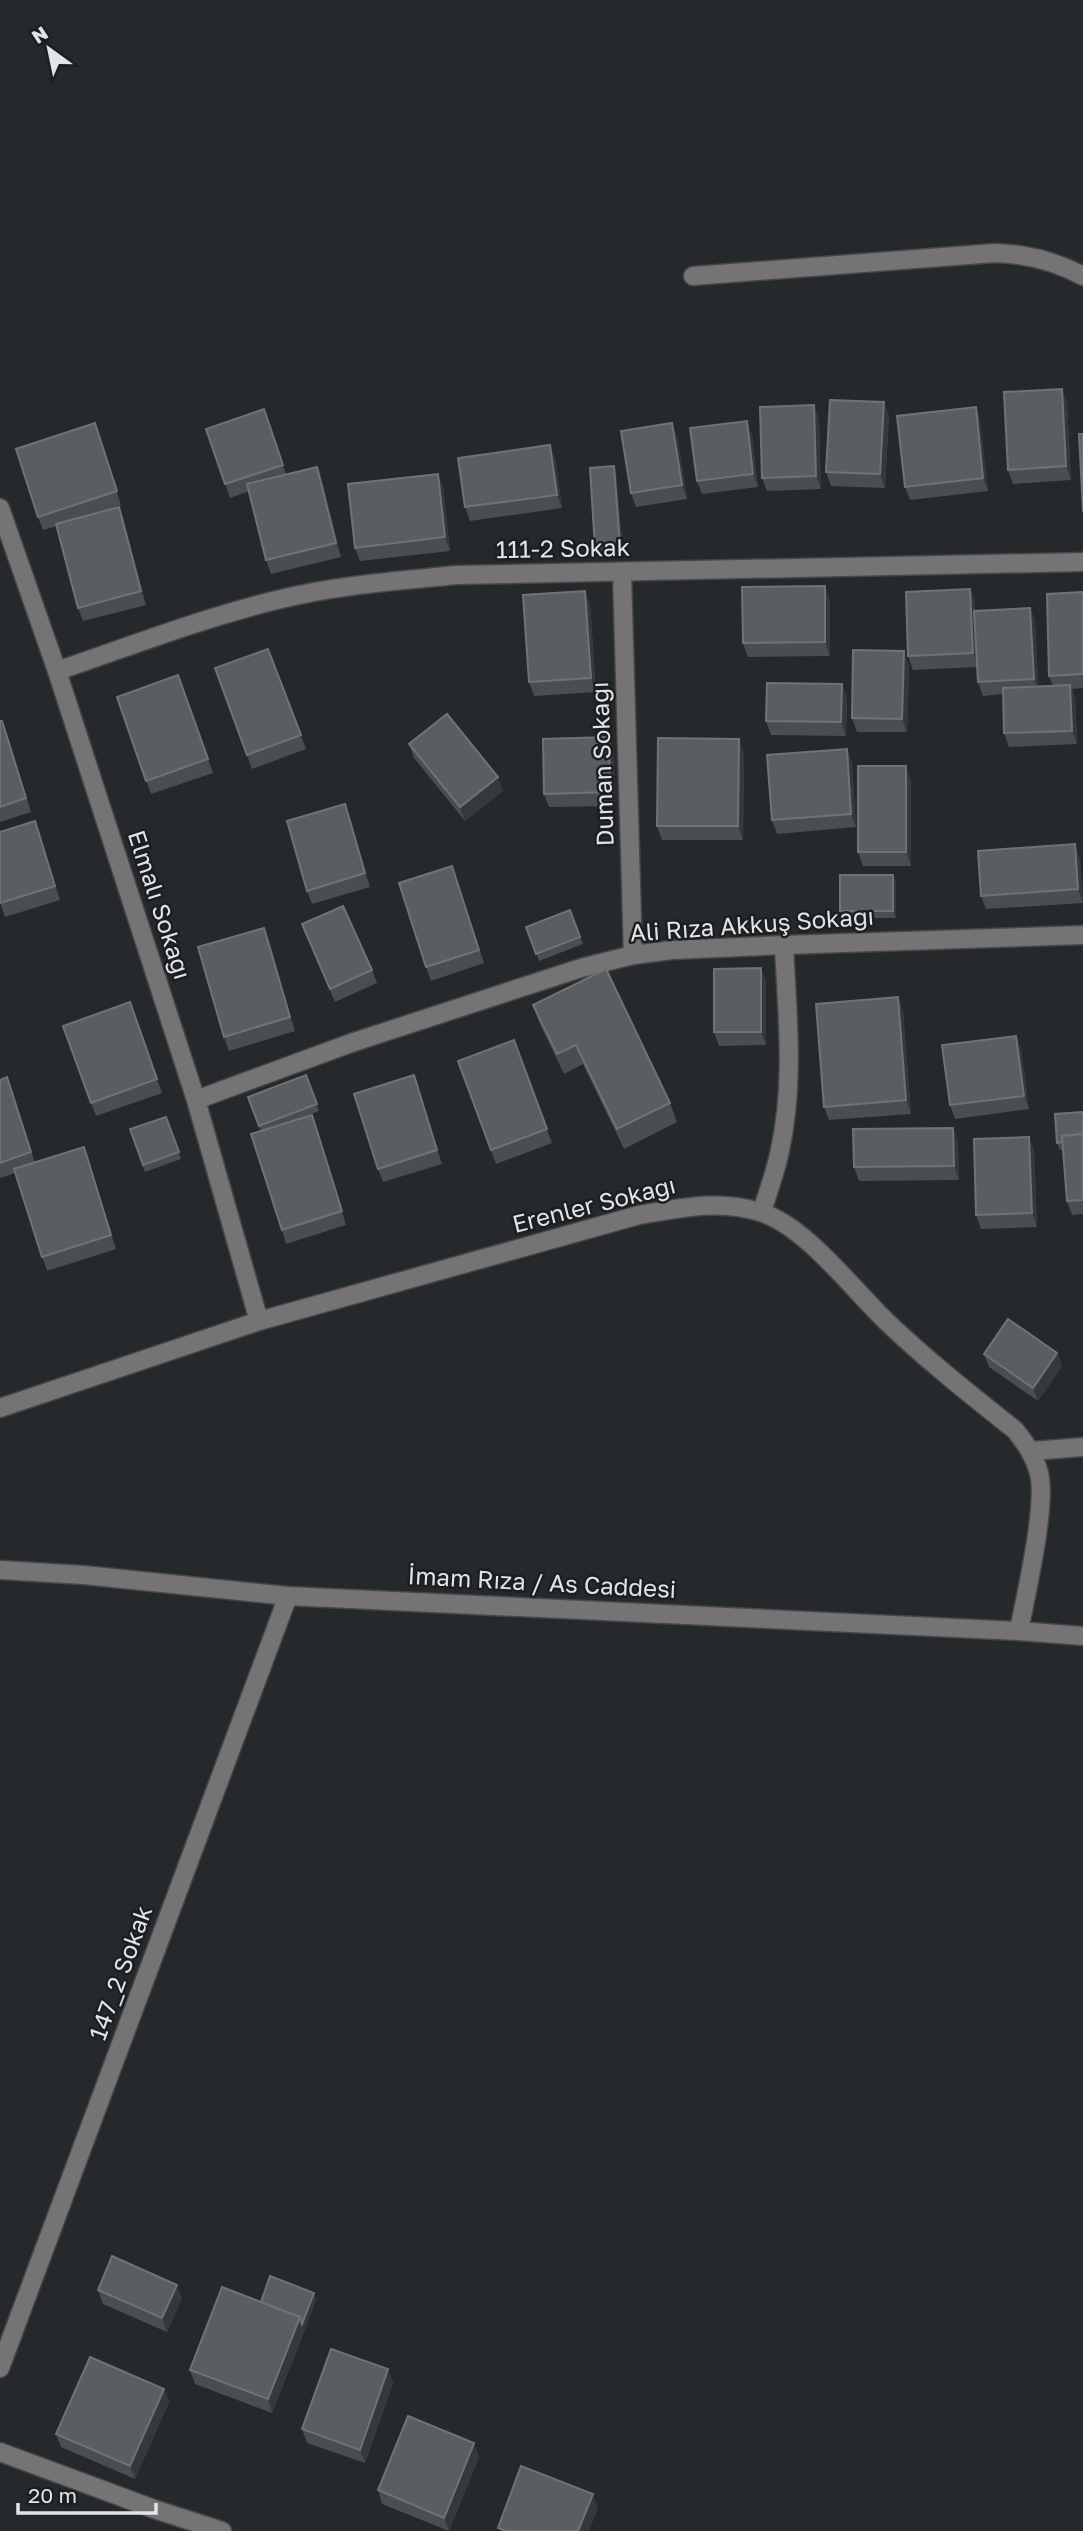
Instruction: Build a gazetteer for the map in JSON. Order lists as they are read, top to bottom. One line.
{"streets":{"street":["111-2 Sokak","Duman Sokağı","Elmalı Sokağı","Ali Rıza Akkuş Sokağı","Erenler Sokağı","İmam Rıza / As Caddesi","147_2 Sokak"]},"crossings":[["111-2 Sokak","Duman Sokağı"],["111-2 Sokak","Elmalı Sokağı"],["Duman Sokağı","Ali Rıza Akkuş Sokağı"],["Elmalı Sokağı","Ali Rıza Akkuş Sokağı"],["Elmalı Sokağı","Erenler Sokağı"],["Erenler Sokağı","İmam Rıza / As Caddesi"],["İmam Rıza / As Caddesi","147_2 Sokak"]],"scale_bar":"20 m","north":"top left"}
